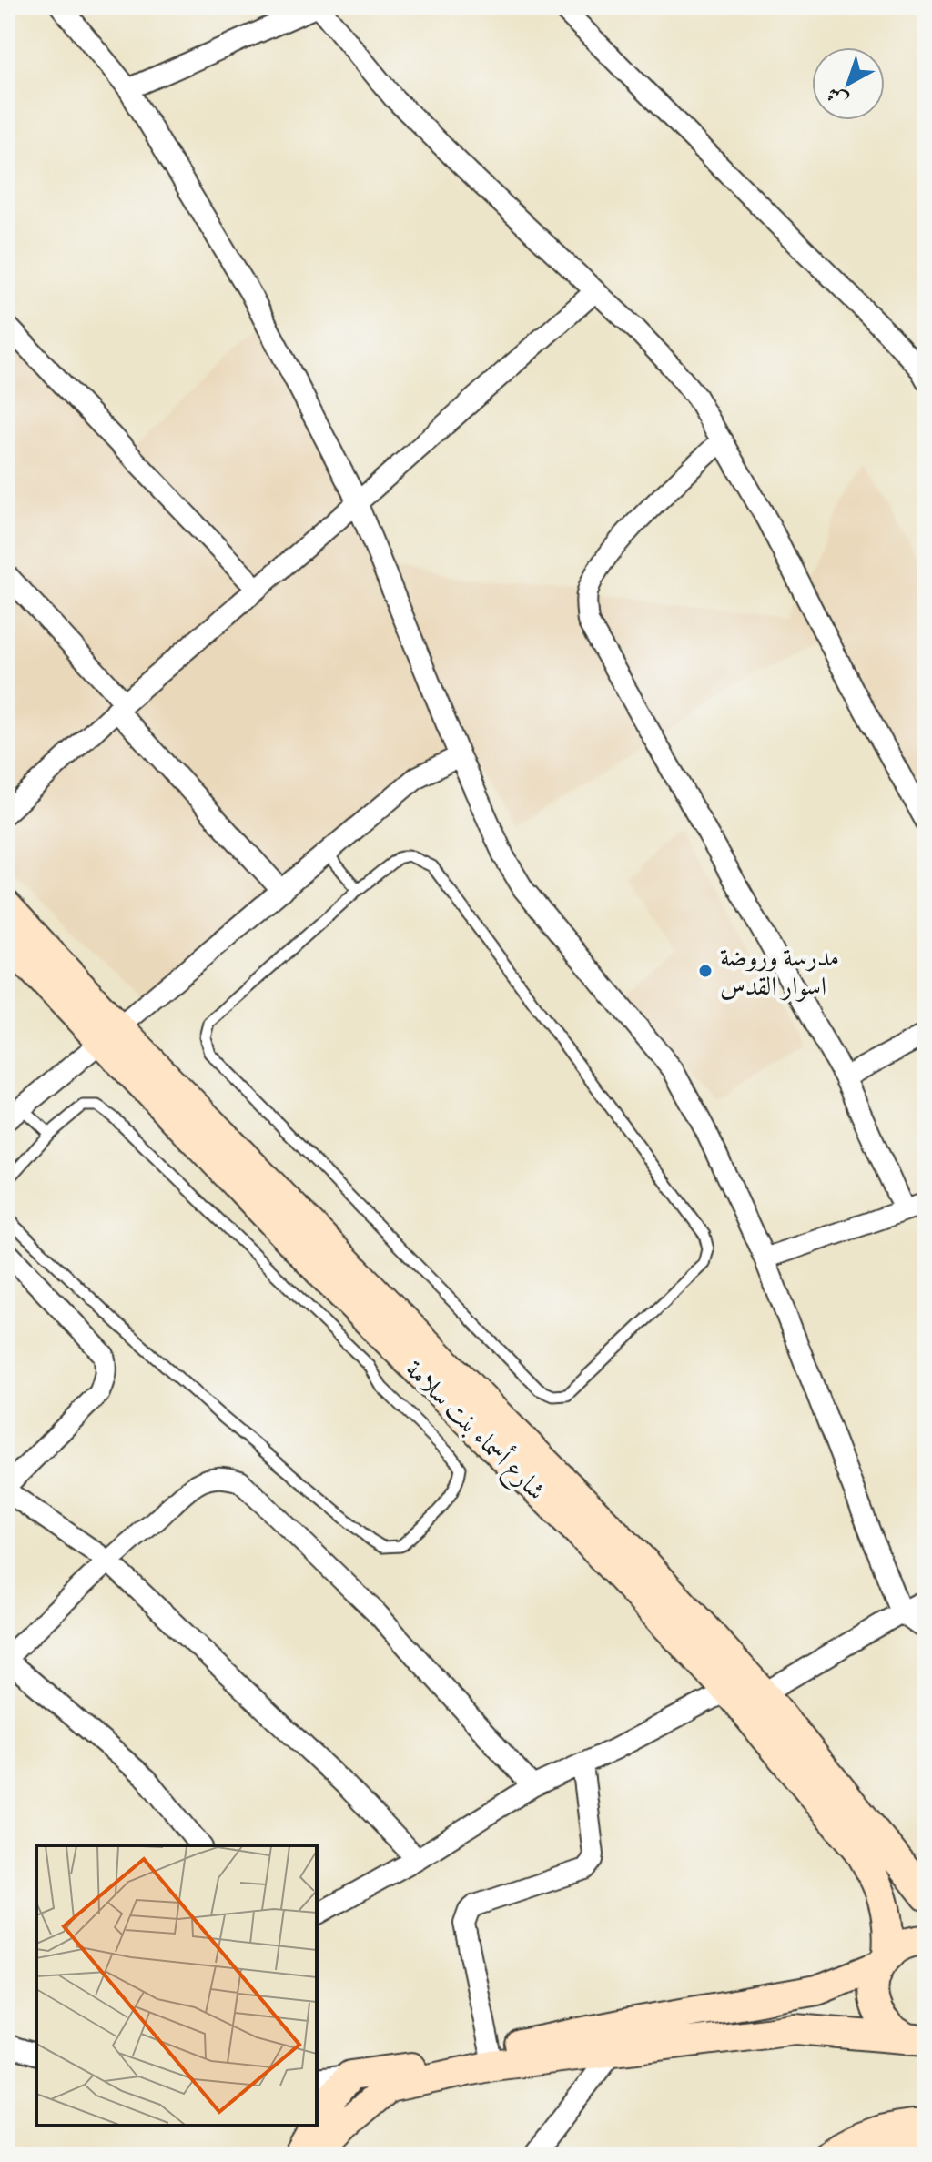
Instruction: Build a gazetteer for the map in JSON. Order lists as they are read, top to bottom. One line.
{"streets":{"main road":["شارع أسماء بنت سلامة"]},"places":["مدرسة وروضة اسوار القدس"],"north":"bottom left"}
